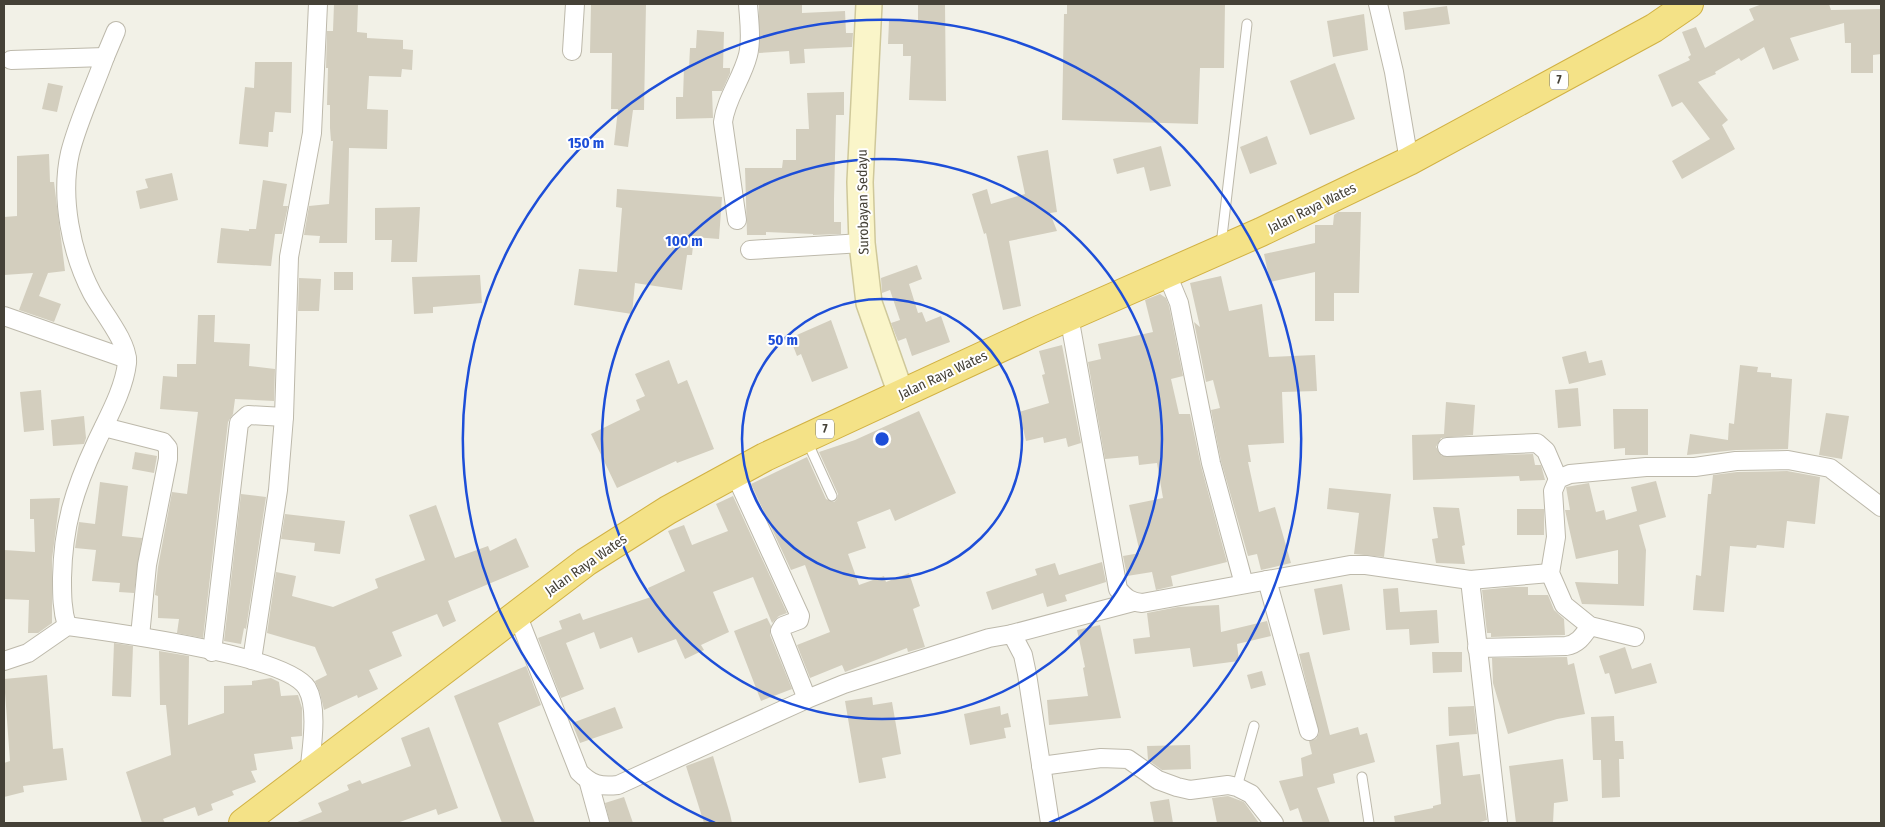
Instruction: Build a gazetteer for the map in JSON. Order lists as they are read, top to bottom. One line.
{"streets":{"highway":["7","Jalan Raya Wates"],"main road":["Surobayan Sedayu"]},"crossings":[["Surobayan Sedayu","Jalan Raya Wates"]],"rings":["150 m","100 m","50 m"]}
